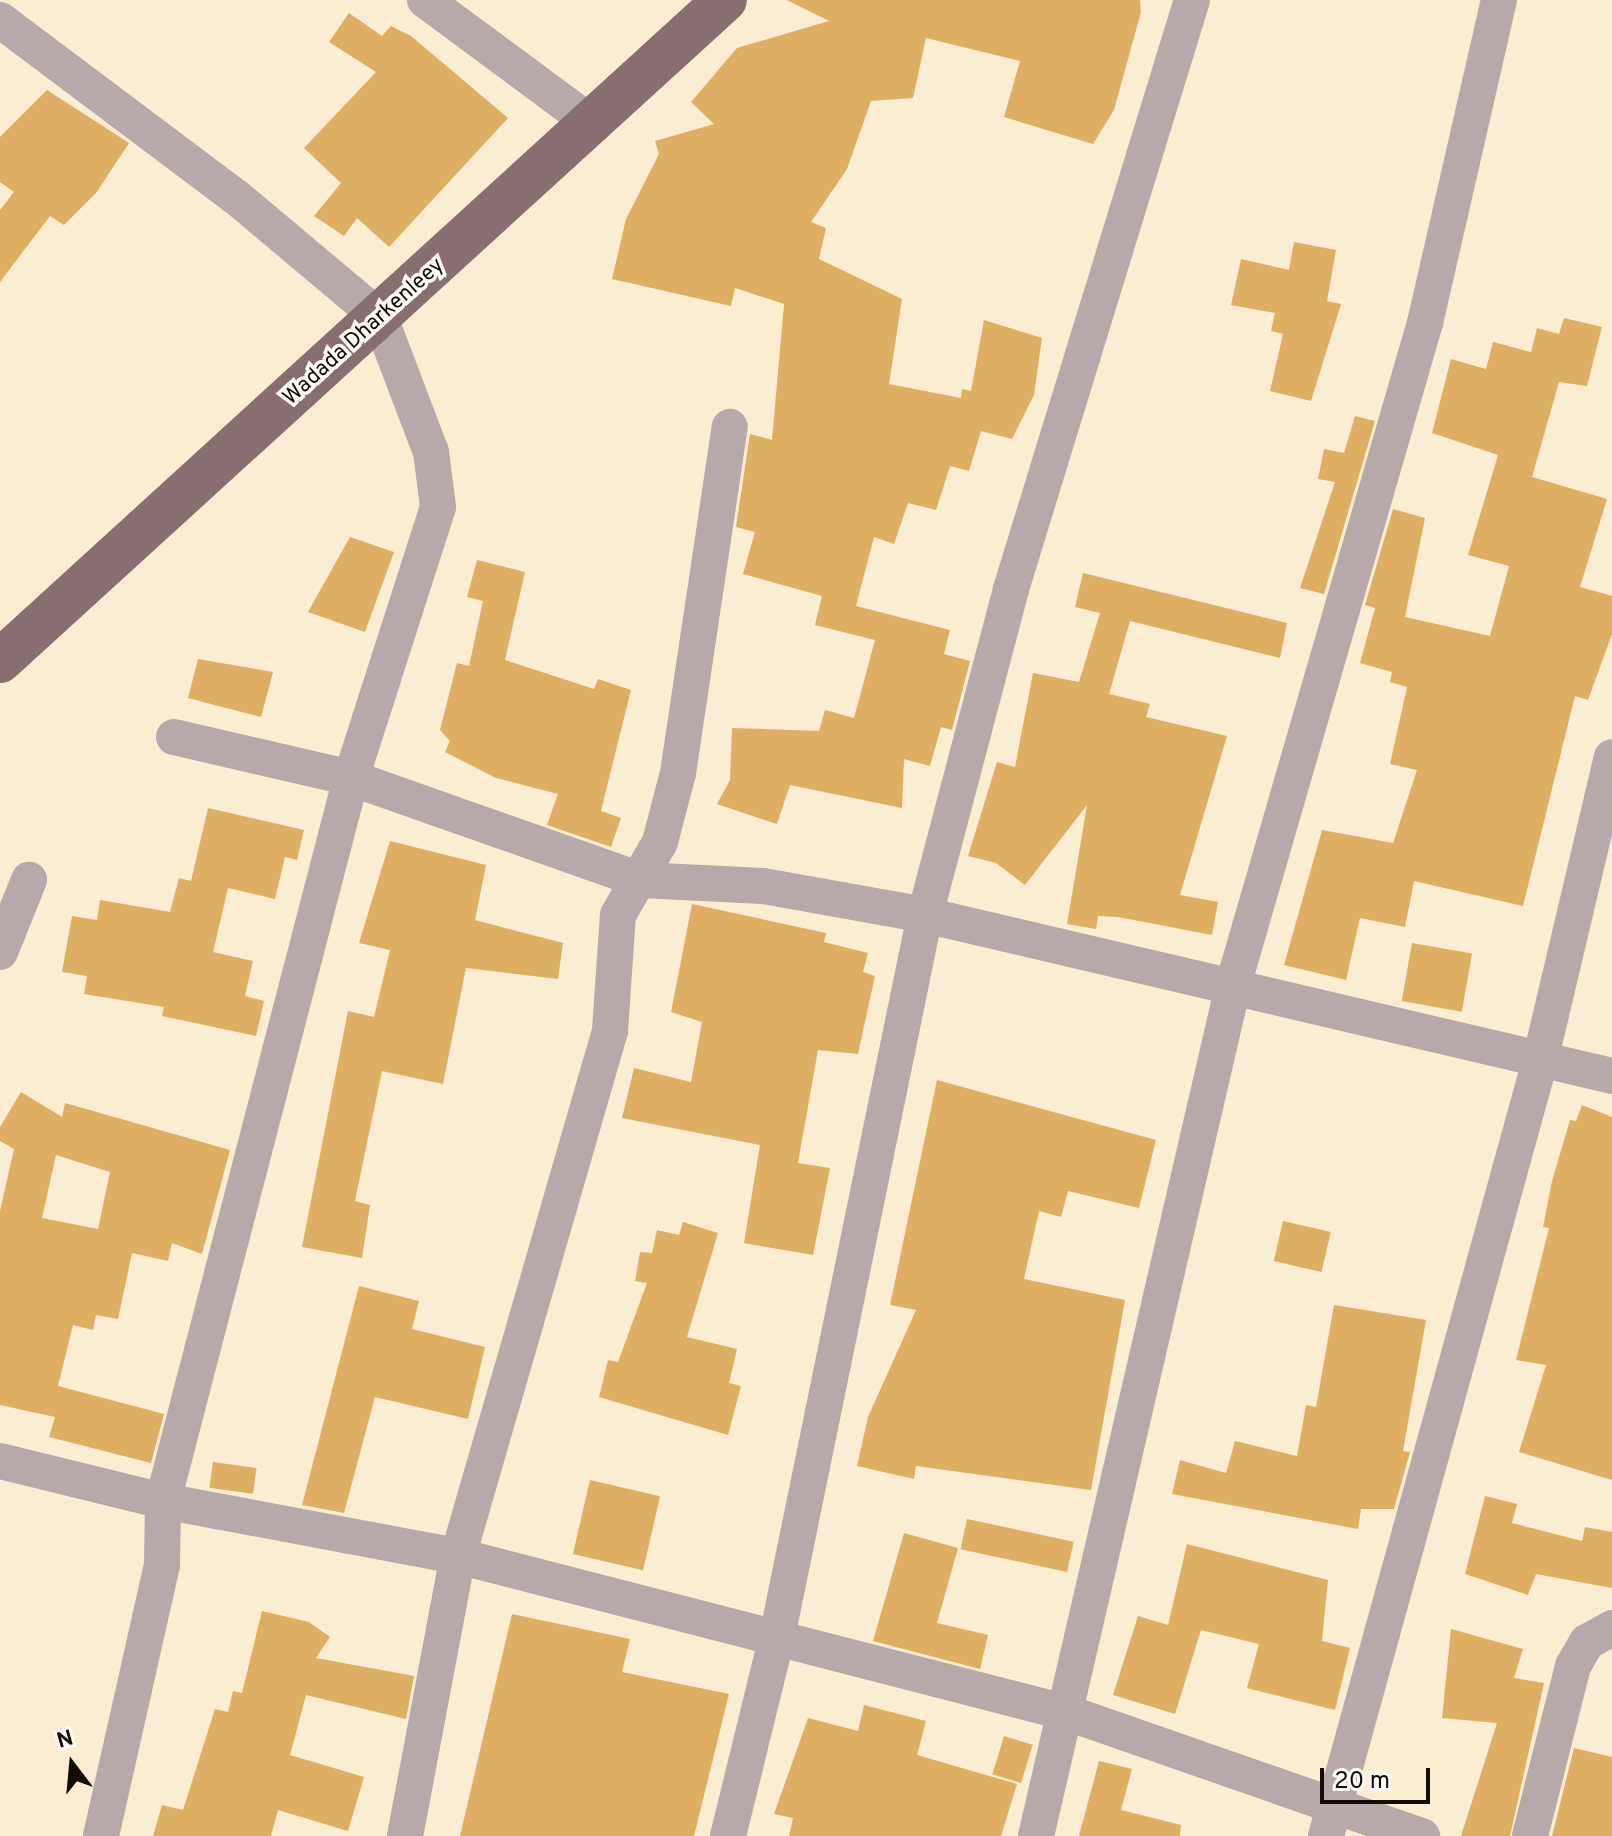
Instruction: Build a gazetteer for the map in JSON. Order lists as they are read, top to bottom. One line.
{"streets":{"main road":["Wadada Dharkenleey"]},"scale_bar":"20 m","north":"top"}
